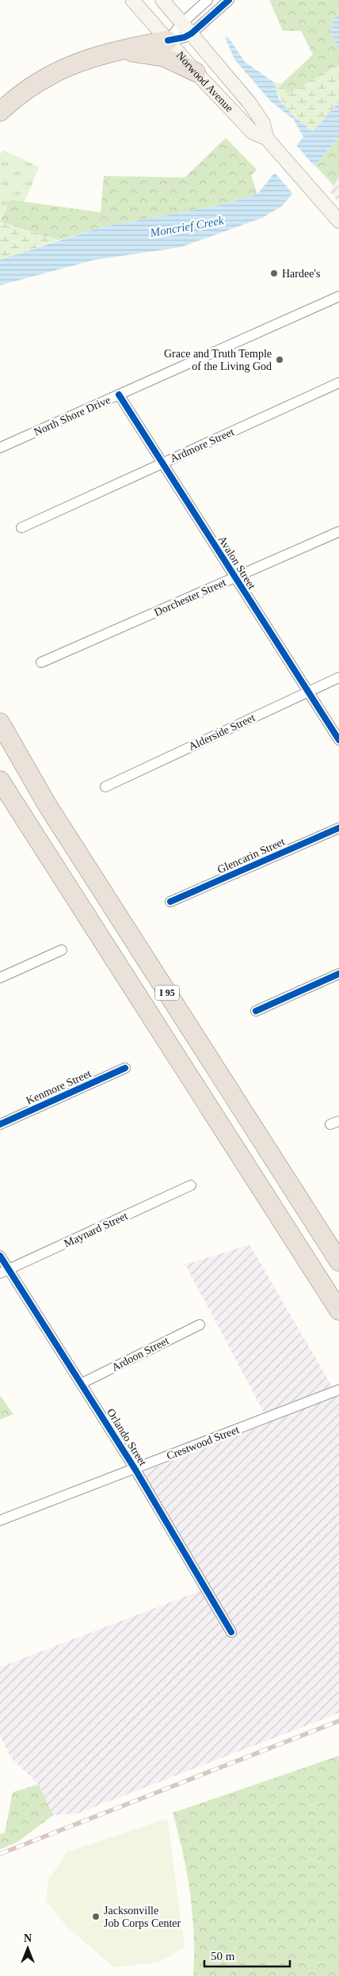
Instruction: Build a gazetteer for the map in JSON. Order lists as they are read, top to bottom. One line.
{"streets":{"highway":["I 95"],"main road":["Norwood Avenue"],"street":["North Shore Drive","Ardmore Street","Avalon Street","Dorchester Street","Alderside Street","Glencarin Street","Kenmore Street","Maynard Street","Ardoon Street","Orlando Street","Crestwood Street"]},"crossings":[["North Shore Drive","Avalon Street"],["Ardmore Street","Avalon Street"],["Avalon Street","Dorchester Street"],["Avalon Street","Alderside Street"],["Maynard Street","Orlando Street"],["Ardoon Street","Orlando Street"],["Orlando Street","Crestwood Street"]],"water":["Moncrief Creek"],"places":["Hardee's","Grace and Truth Temple of the Living God","Jacksonville Job Corps Center"],"scale_bar":"50 m","north":"top"}
